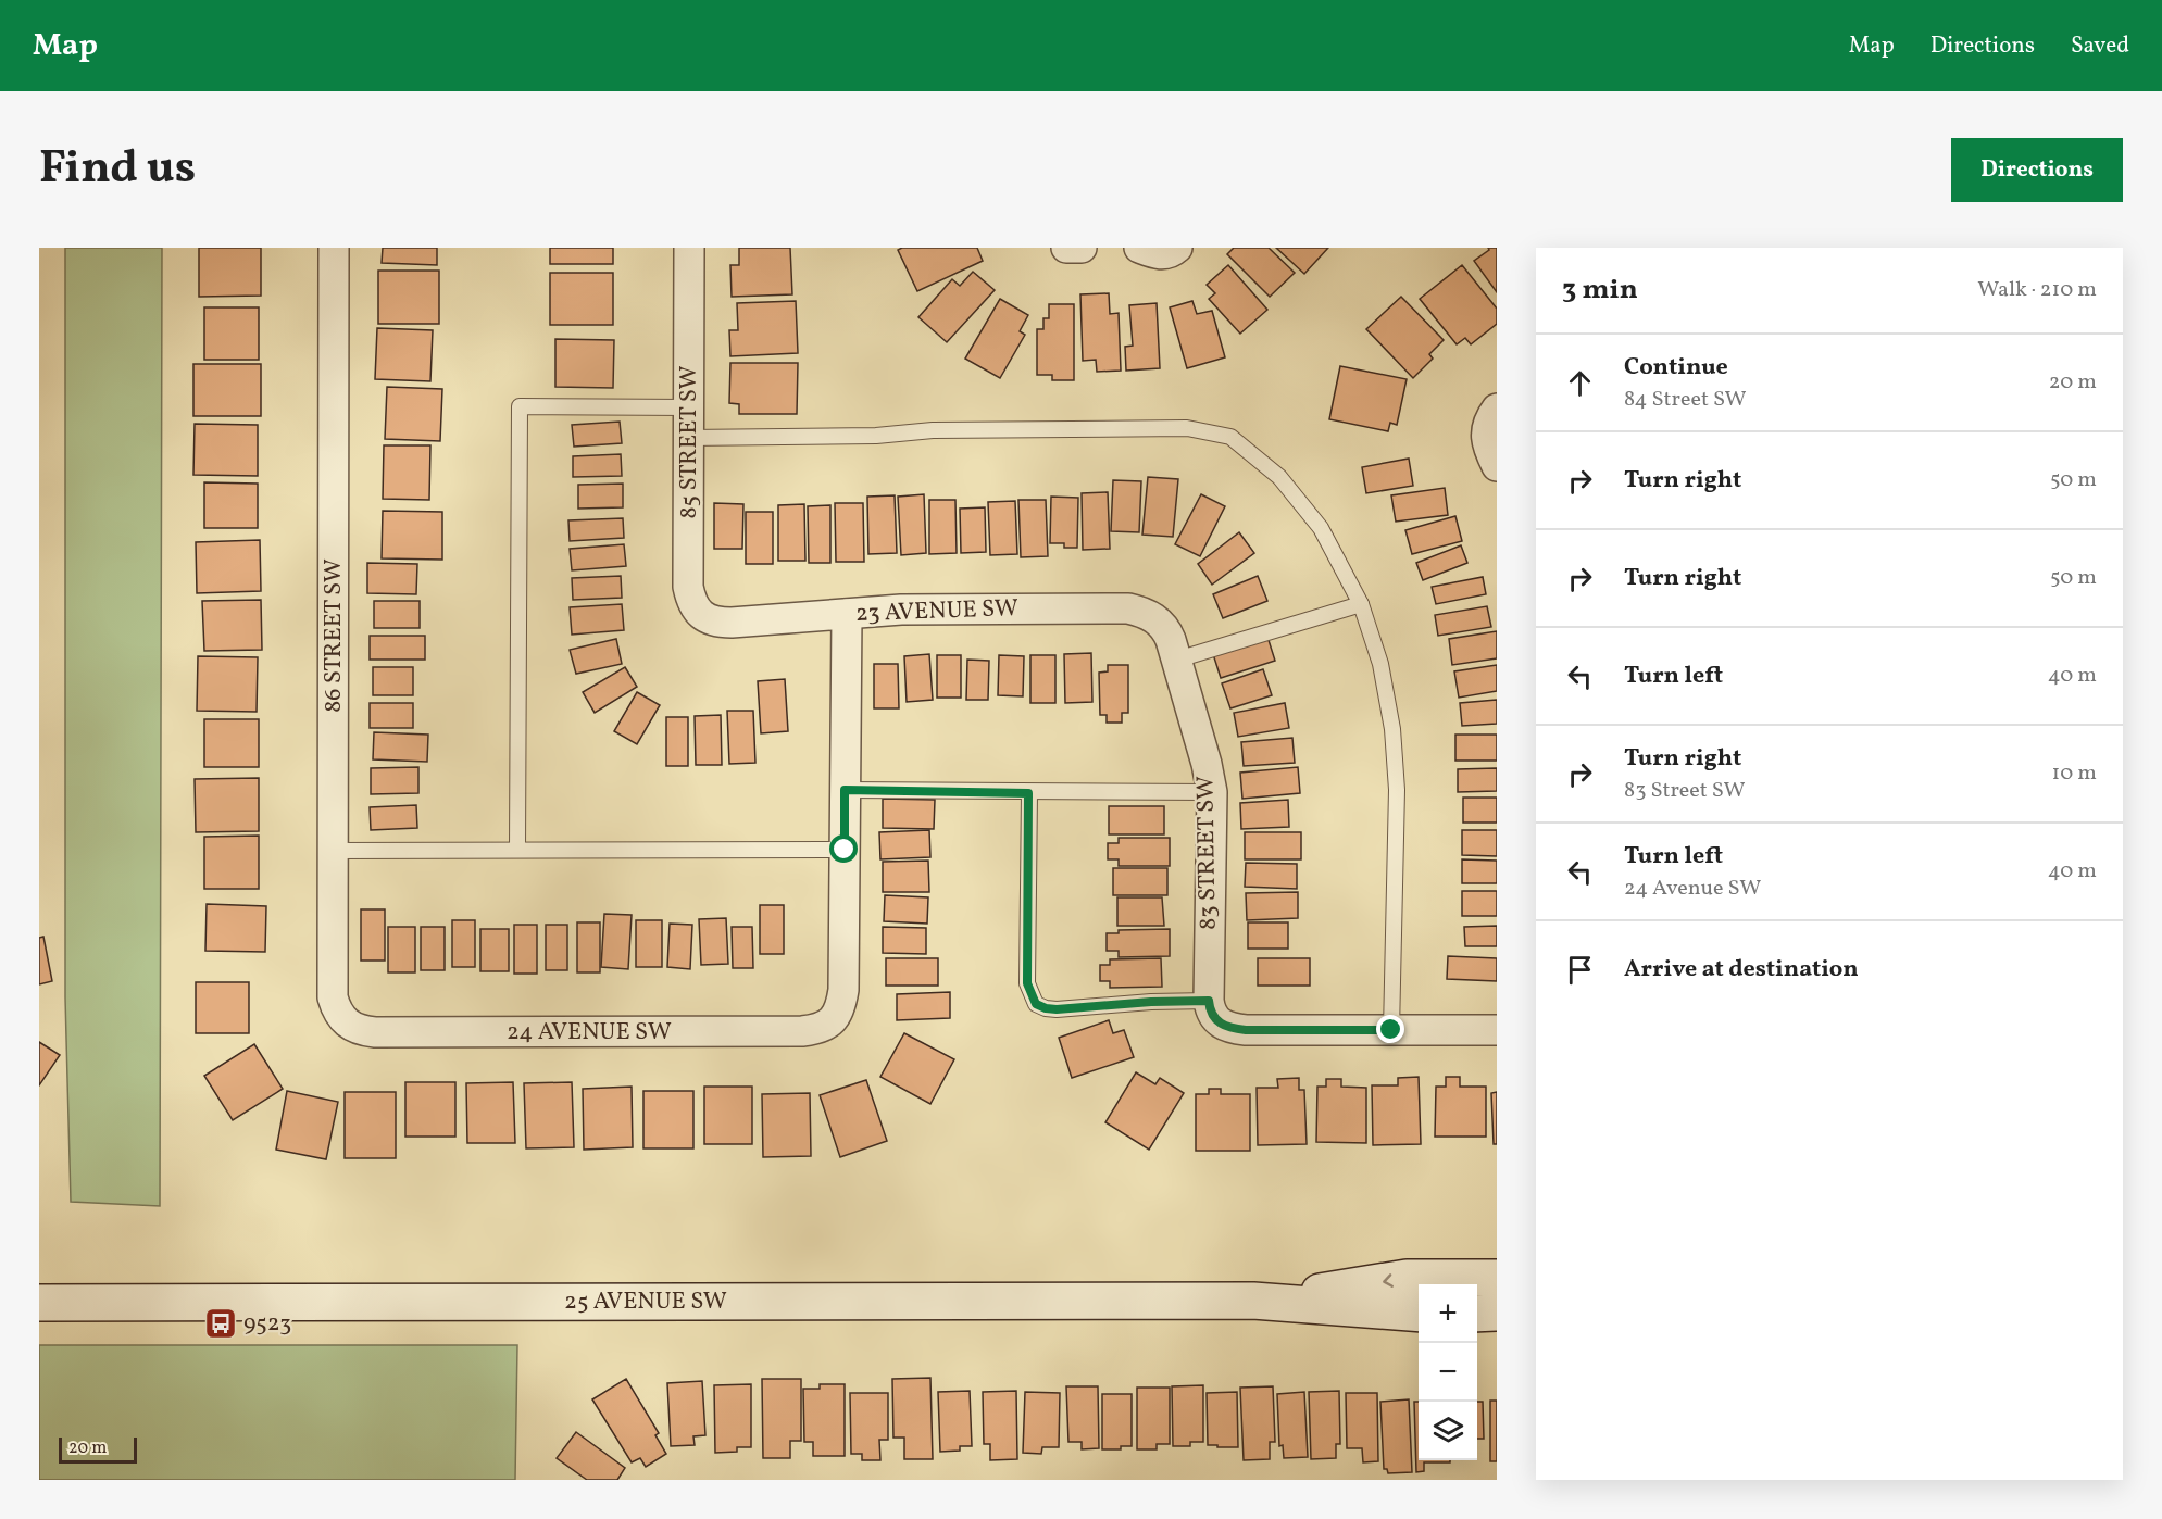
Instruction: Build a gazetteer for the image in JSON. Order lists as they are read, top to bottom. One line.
{"streets":{"main road":["25 AVENUE SW"],"street":["85 STREET SW","23 AVENUE SW","86 STREET SW","83 STREET SW","24 AVENUE SW"]},"crossings":[["85 STREET SW","23 AVENUE SW"],["23 AVENUE SW","83 STREET SW"],["86 STREET SW","24 AVENUE SW"]],"places":{"bus stop":["9523"]},"scale_bar":"20 m","page":{"header":"Map","nav":["Map","Directions","Saved"],"title":"Find us","buttons":"Directions","heading":["3 min","Walk · 210 m"],"list":[["Continue","84 Street SW","20 m"],["Turn right","50 m"],["Turn right","50 m"],["Turn left","40 m"],["Turn right","83 Street SW","10 m"],["Turn left","24 Avenue SW","40 m"],"Arrive at destination"],"map_buttons":["+","−"],"scale":"20 m"}}
